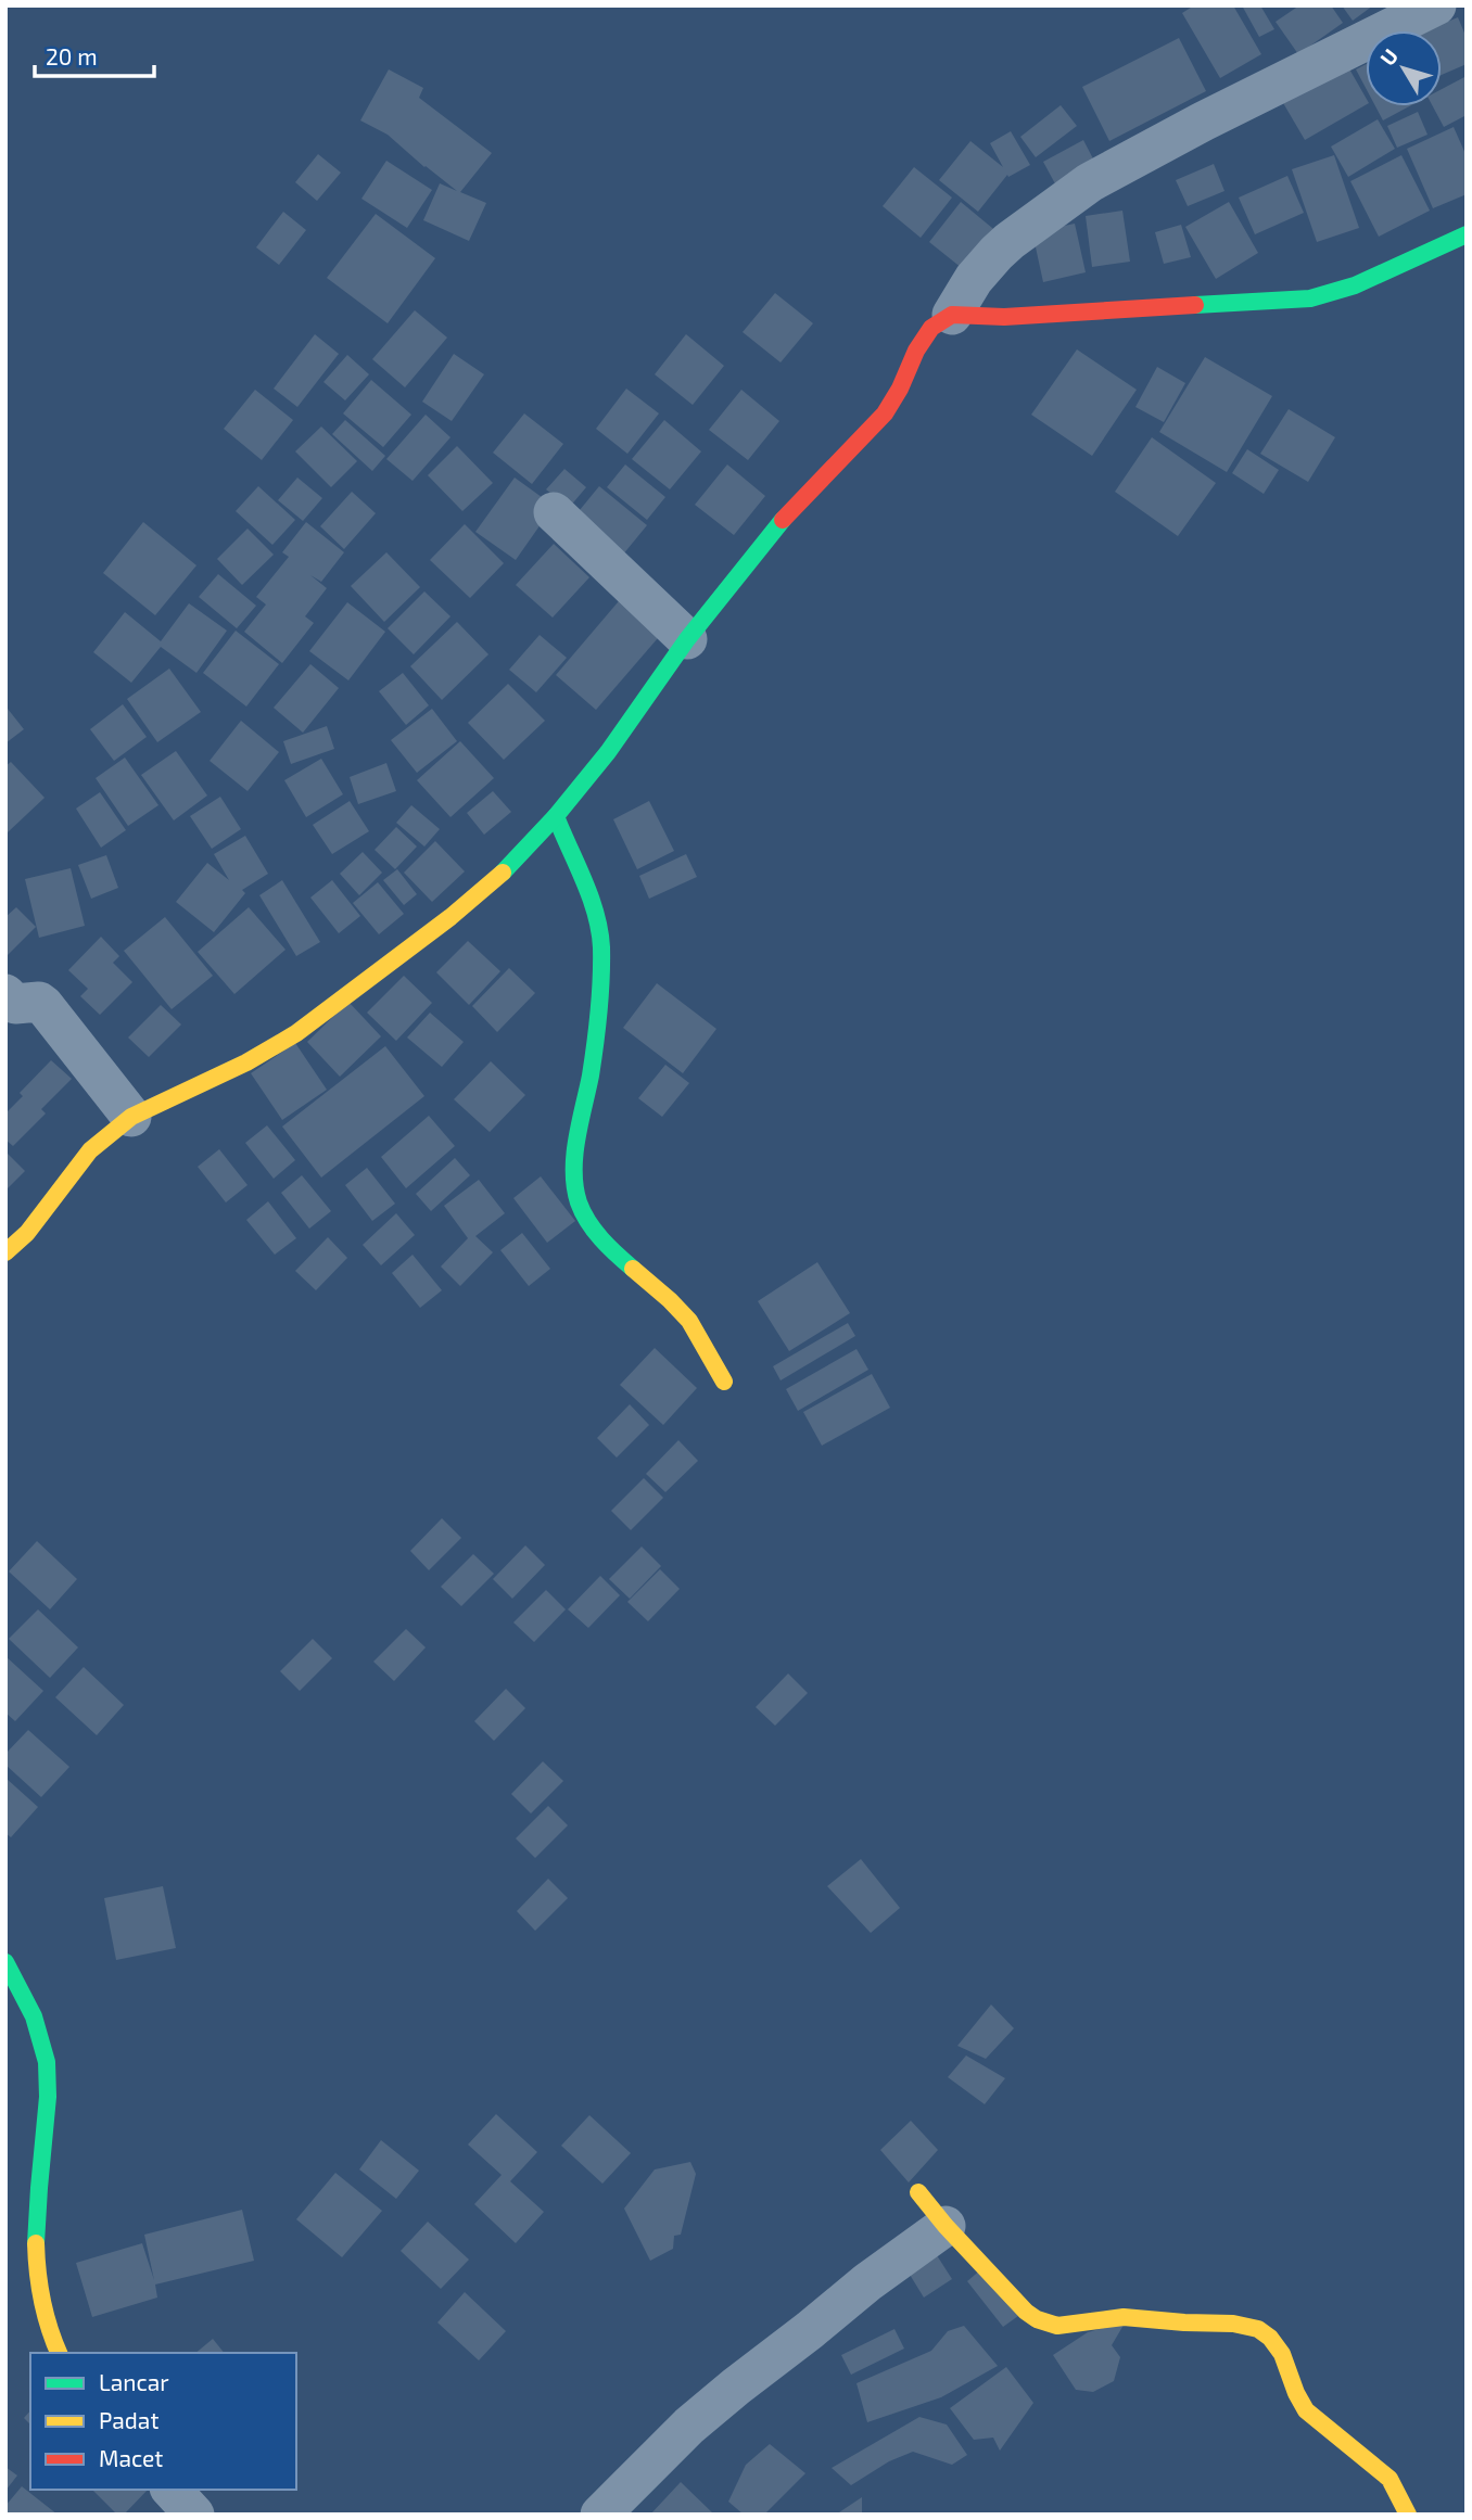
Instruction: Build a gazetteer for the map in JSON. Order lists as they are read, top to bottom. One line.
{"legend":["Lancar","Padat","Macet"],"scale_bar":"20 m","north":"top left"}
